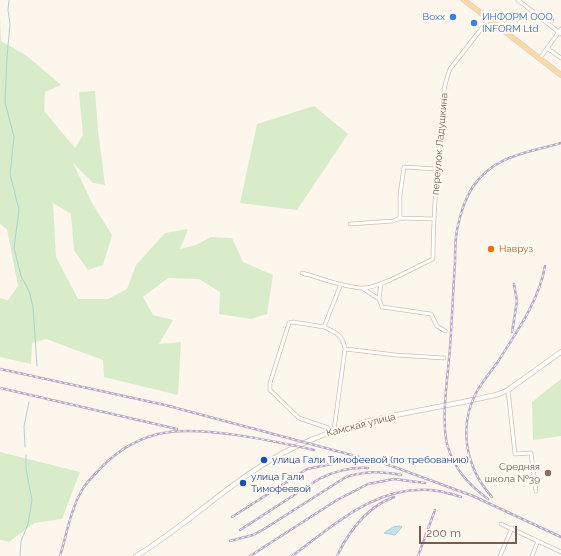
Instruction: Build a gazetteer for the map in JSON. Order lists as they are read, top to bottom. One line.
{"streets":{"main road":["Камская улица"],"street":["переулок Ладушкина"]},"places":["Boxx","ИНФОРМ ООО, INFORM Ltd","Навруз","улица Гали Тимофеевой (по требованию)","Средняя школа №39","улица Гали Тимофеевой"],"scale_bar":"200 m"}
